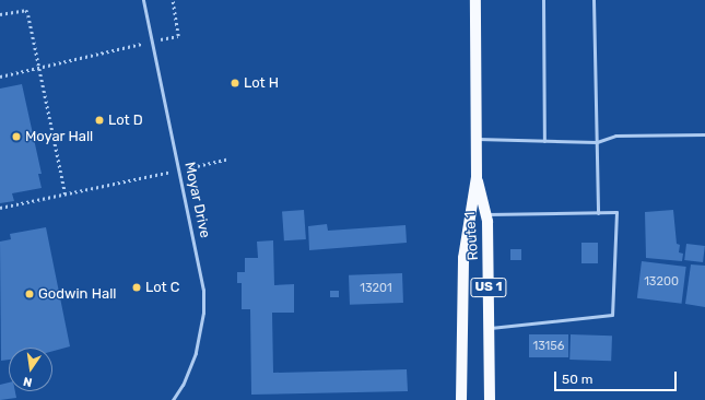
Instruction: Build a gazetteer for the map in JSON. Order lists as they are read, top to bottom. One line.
{"streets":{"main road":["Route 1","US 1"],"lane":["Moyar Drive"]},"places":["Lot H","Lot D","Moyar Hall","Lot C","Godwin Hall"],"house_numbers":["13200","13201","13156"],"scale_bar":"50 m","north":"bottom"}
